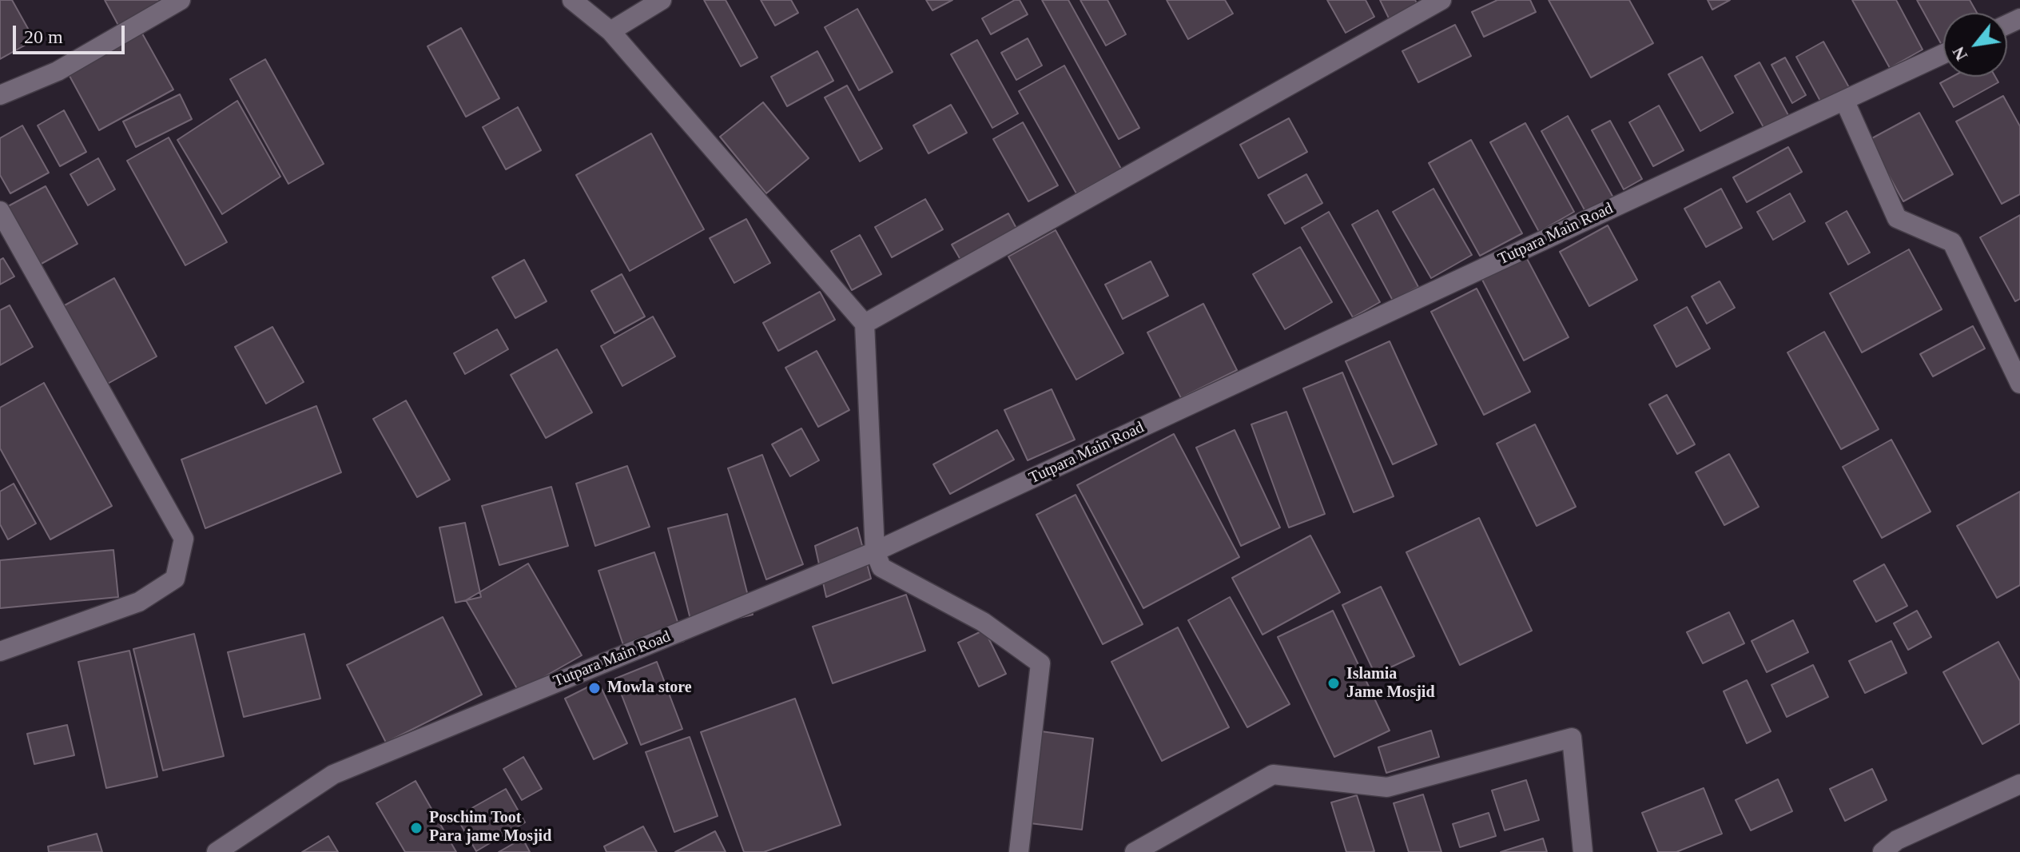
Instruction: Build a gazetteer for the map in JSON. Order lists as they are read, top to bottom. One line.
{"streets":{"street":["Tutpara Main Road"]},"places":["Islamia Jame Mosjid","Mowla store","Poschim Toot Para jame Mosjid"],"scale_bar":"20 m","north":"bottom left"}
